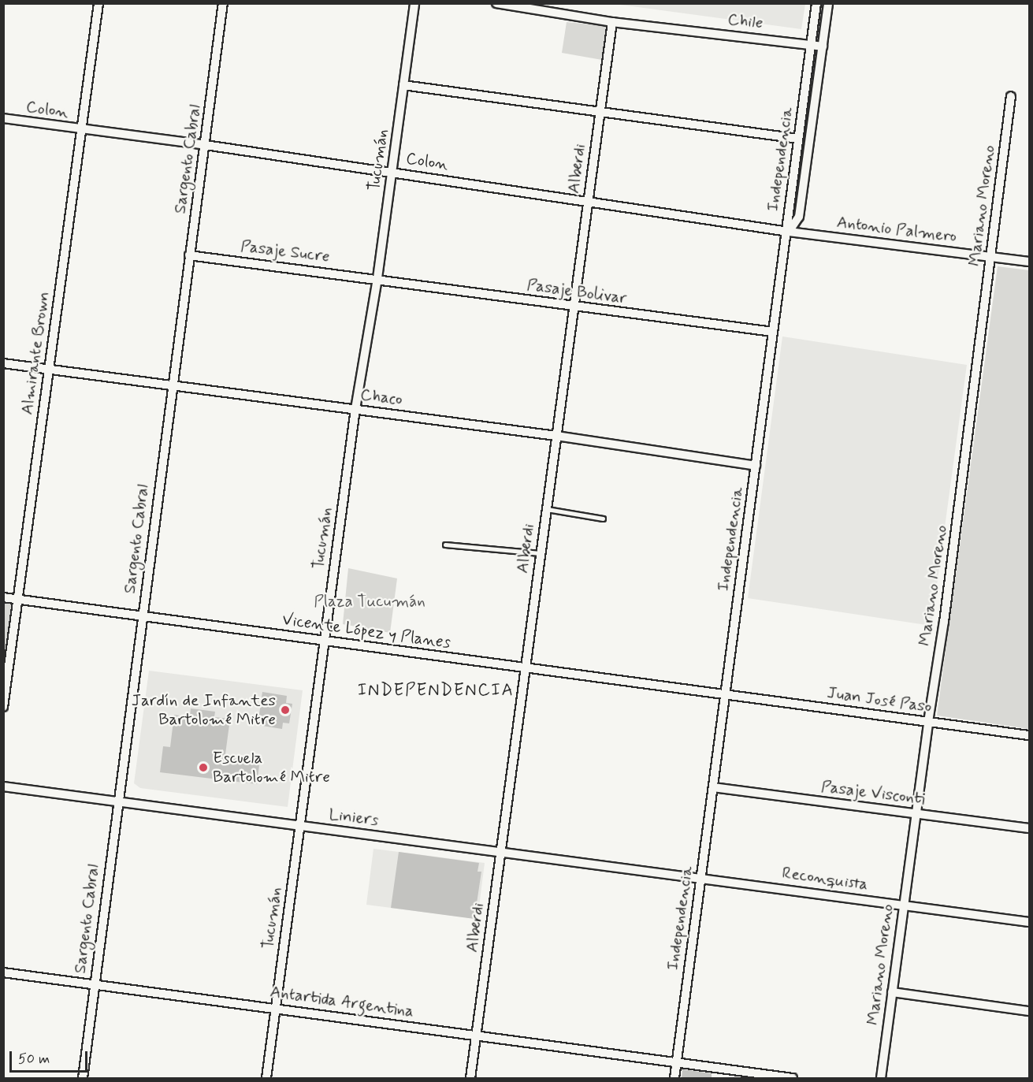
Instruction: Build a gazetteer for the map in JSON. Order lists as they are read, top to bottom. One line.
{"streets":{"street":["Chile","Colon","Sargento Cabral","Independencia","Tucumán","Alberdi","Mariano Moreno","Antonio Palmero","Pasaje Sucre","Pasaje Bolivar","Almirante Brown","Chaco","Vicente López y Planes","Juan José Paso","Pasaje Visconti","Liniers","Reconquista","Antartida Argentina"]},"crossings":[["Chile","Independencia"],["Chile","Alberdi"],["Colon","Sargento Cabral"],["Colon","Independencia"],["Colon","Tucumán"],["Colon","Alberdi"],["Colon","Antonio Palmero"],["Colon","Almirante Brown"],["Sargento Cabral","Pasaje Sucre"],["Sargento Cabral","Chaco"],["Sargento Cabral","Vicente López y Planes"],["Sargento Cabral","Liniers"],["Sargento Cabral","Antartida Argentina"],["Independencia","Antonio Palmero"],["Independencia","Pasaje Bolivar"],["Independencia","Chaco"],["Independencia","Vicente López y Planes"],["Independencia","Juan José Paso"],["Independencia","Pasaje Visconti"],["Independencia","Liniers"],["Independencia","Reconquista"],["Independencia","Antartida Argentina"],["Tucumán","Pasaje Sucre"],["Tucumán","Pasaje Bolivar"],["Tucumán","Chaco"],["Tucumán","Vicente López y Planes"],["Tucumán","Liniers"],["Tucumán","Antartida Argentina"],["Alberdi","Pasaje Bolivar"],["Alberdi","Chaco"],["Alberdi","Vicente López y Planes"],["Alberdi","Liniers"],["Alberdi","Antartida Argentina"],["Mariano Moreno","Antonio Palmero"],["Mariano Moreno","Juan José Paso"],["Mariano Moreno","Pasaje Visconti"],["Mariano Moreno","Reconquista"],["Pasaje Sucre","Pasaje Bolivar"],["Almirante Brown","Chaco"],["Almirante Brown","Vicente López y Planes"],["Vicente López y Planes","Juan José Paso"],["Liniers","Reconquista"]],"districts":["INDEPENDENCIA"],"parks":["Plaza Tucumán"],"places":["Jardín de Infantes Bartolomé Mitre","Escuela Bartolomé Mitre"],"scale_bar":"50 m"}
